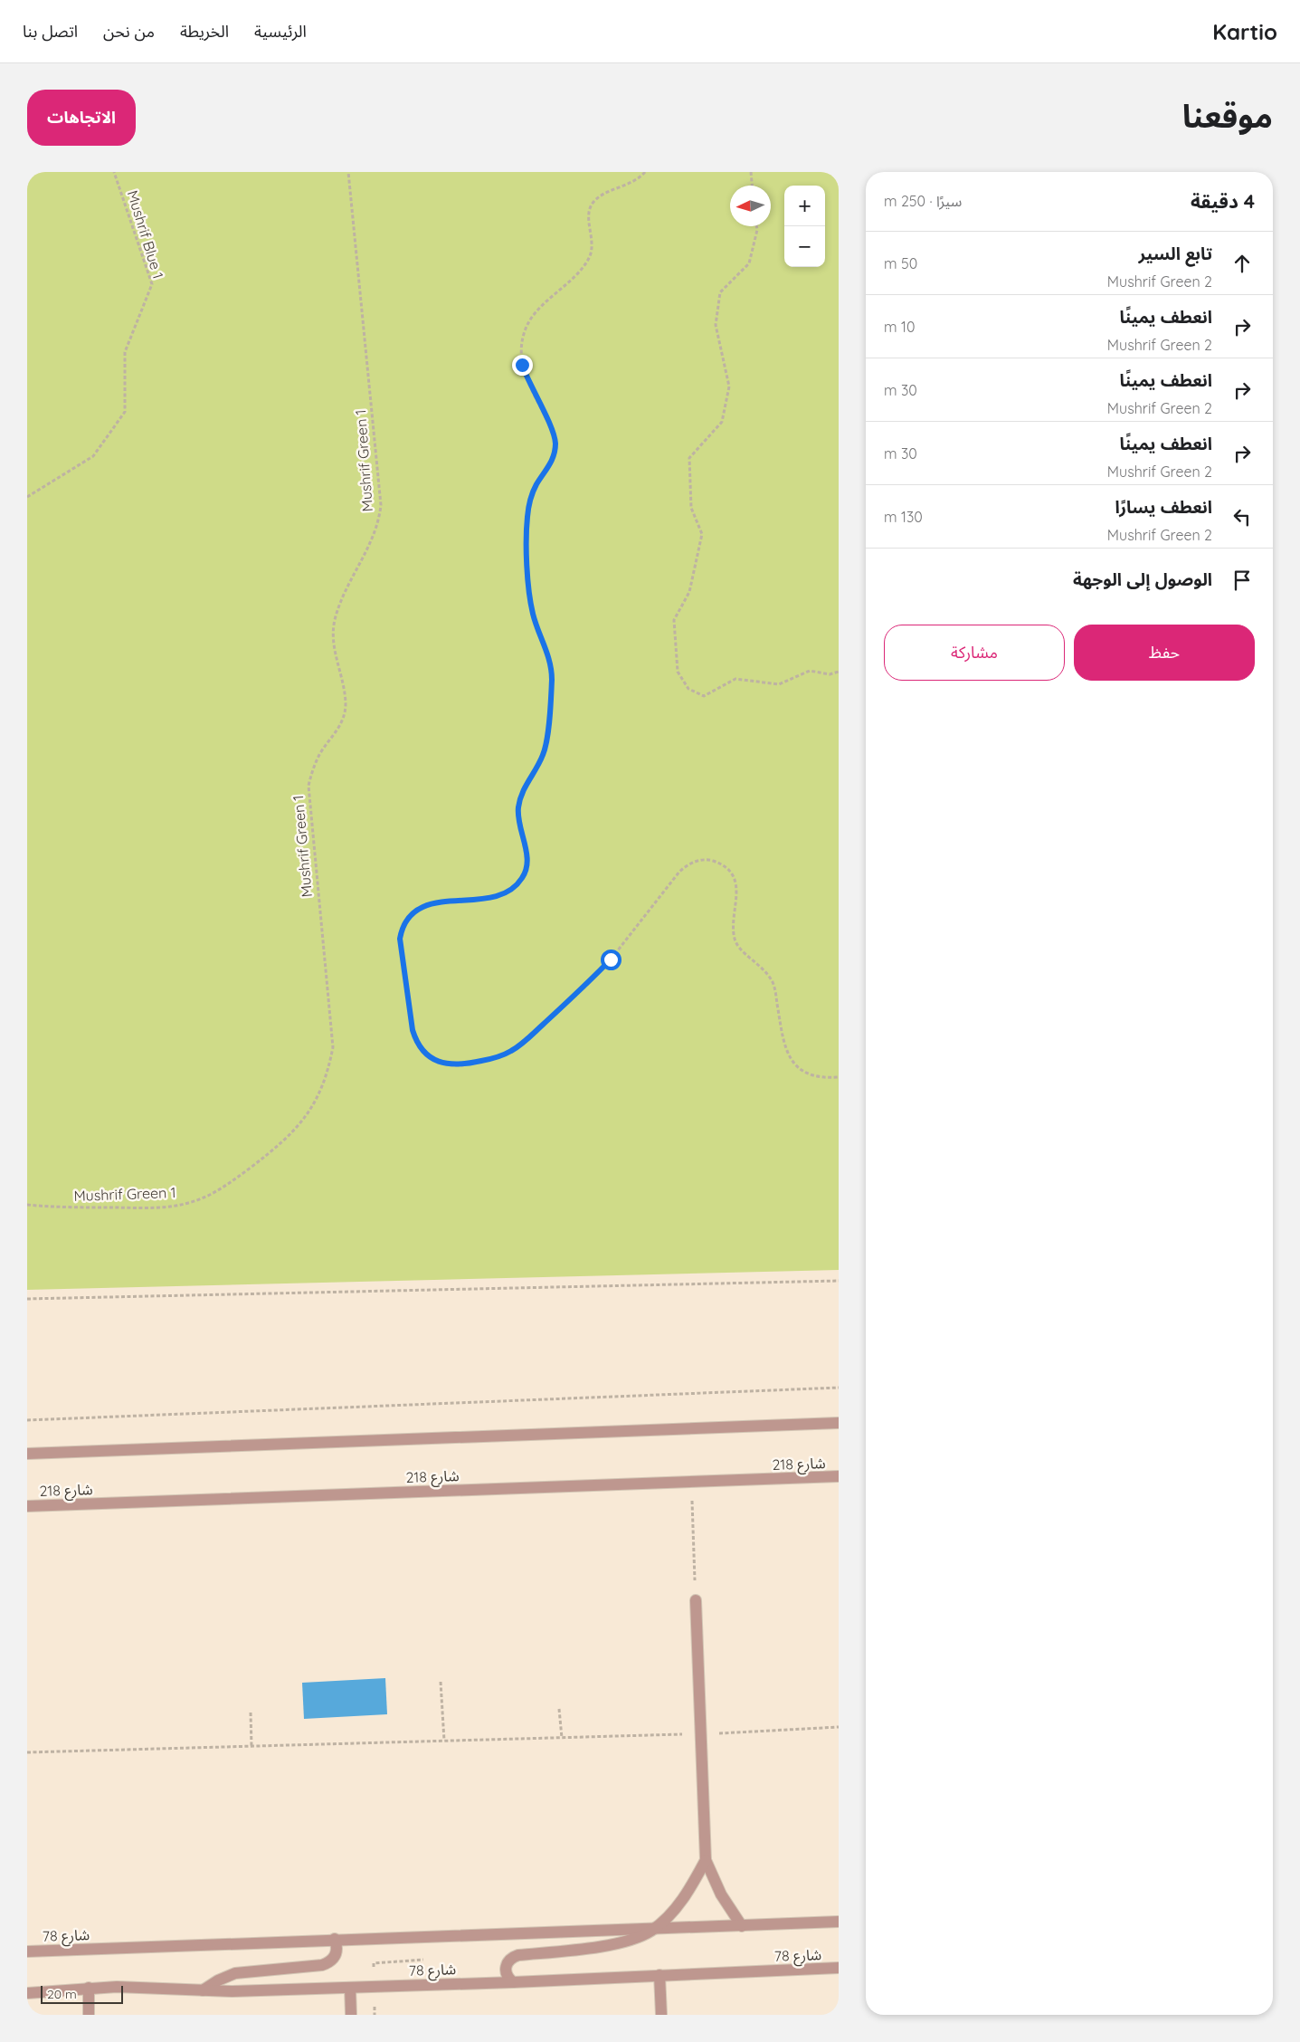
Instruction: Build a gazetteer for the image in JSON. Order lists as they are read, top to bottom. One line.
{"streets":{"street":["شارع 218","شارع 78"],"path":["Mushrif Blue 1","Mushrif Green 1"]},"scale_bar":"20 m","north":"left","page":{"header":"Kartio","nav":["الرئيسية","الخريطة","من نحن","اتصل بنا"],"title":"موقعنا","buttons":["الاتجاهات",["حفظ","مشاركة"]],"heading":["4 دقيقة","سيرًا · 250 m"],"map_buttons":["+","−"],"list":[["تابع السير","Mushrif Green 2","50 m"],["انعطف يمينًا","Mushrif Green 2","10 m"],["انعطف يمينًا","Mushrif Green 2","30 m"],["انعطف يمينًا","Mushrif Green 2","30 m"],["انعطف يسارًا","Mushrif Green 2","130 m"],"الوصول إلى الوجهة"],"scale":"20 m"}}
